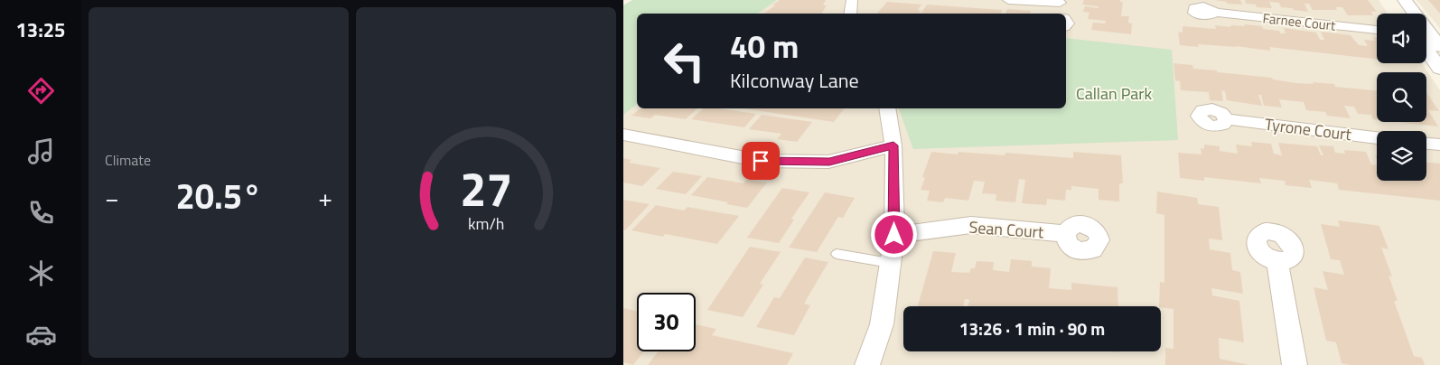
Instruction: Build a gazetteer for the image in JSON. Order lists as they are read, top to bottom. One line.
{"streets":{"street":["Farnee Court","Tyrone Court","Sean Court"]},"parks":["Callan Park"],"page":{"tabs":"13:25","tile":"Climate","turn":["40 m","Kilconway Lane"],"heat":["−","20.5°","+"],"limit":"30","trip":"13:26 · 1 min · 90 m","gauge":["27","km/h"]}}
